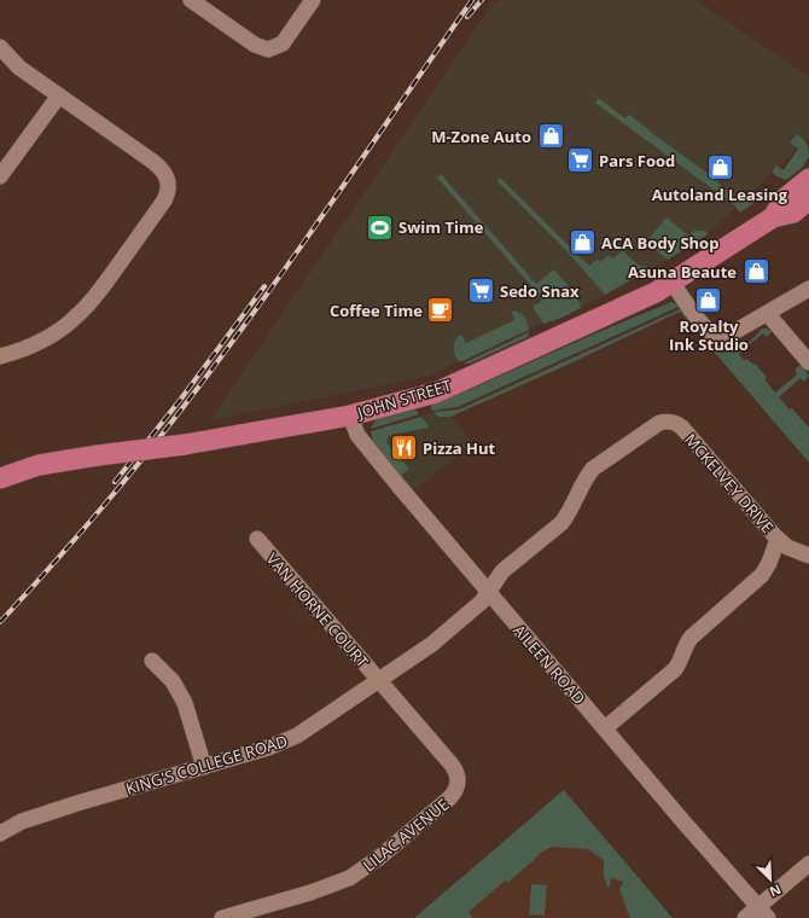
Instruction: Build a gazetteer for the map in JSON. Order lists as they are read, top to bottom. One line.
{"streets":{"main road":["JOHN STREET"],"street":["MCKELVEY DRIVE","VAN HORNE COURT","AILEEN ROAD","KING'S COLLEGE ROAD","LILAC AVENUE"]},"crossings":[["JOHN STREET","AILEEN ROAD"],["MCKELVEY DRIVE","AILEEN ROAD"],["MCKELVEY DRIVE","KING'S COLLEGE ROAD"],["VAN HORNE COURT","KING'S COLLEGE ROAD"],["VAN HORNE COURT","LILAC AVENUE"],["AILEEN ROAD","KING'S COLLEGE ROAD"],["KING'S COLLEGE ROAD","LILAC AVENUE"]],"places":{"shop":["M-Zone Auto","Autoland Leasing","ACA Body Shop","Asuna Beaute","Royalty Ink Studio"],"supermarket":["Pars Food","Sedo Snax"],"sports":["Swim Time"],"cafe":["Coffee Time"],"restaurant":["Pizza Hut"]},"north":"bottom right"}
